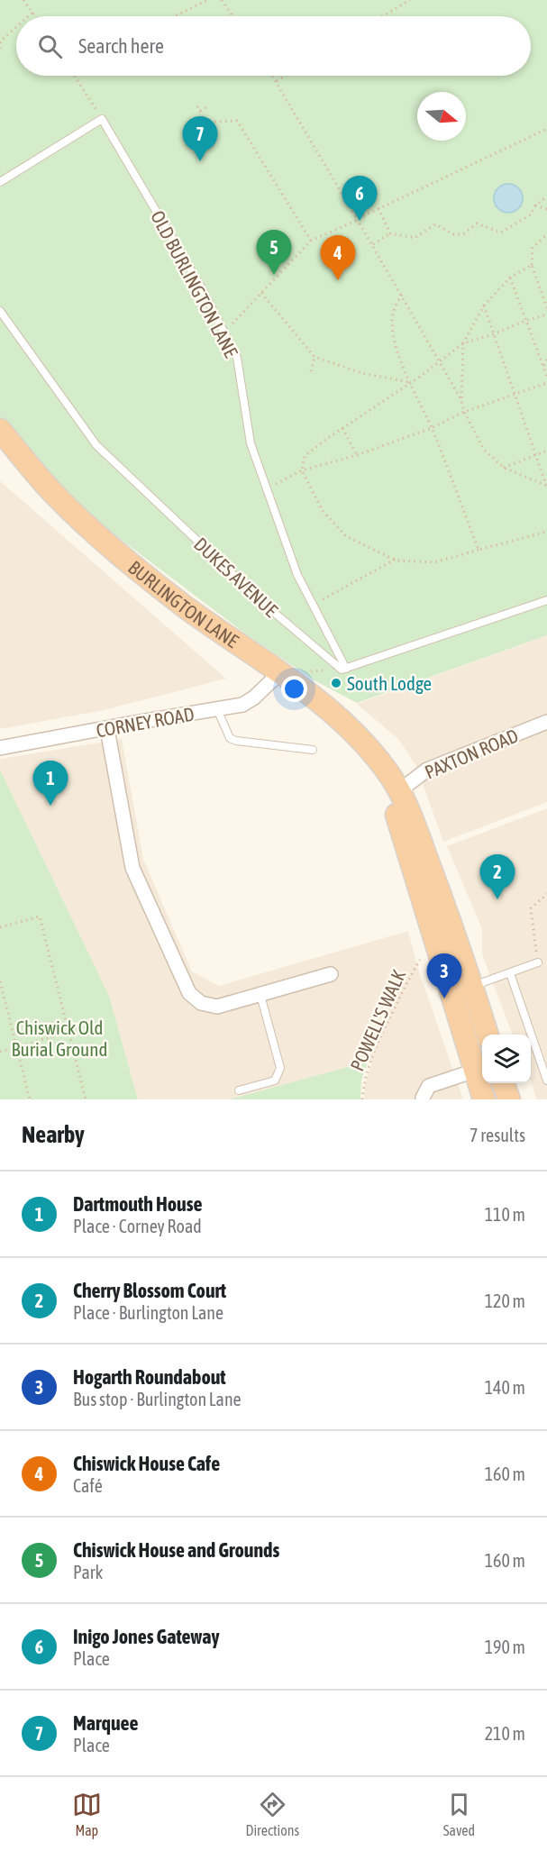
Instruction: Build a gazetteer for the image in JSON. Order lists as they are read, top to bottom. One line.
{"streets":{"highway":["BURLINGTON LANE"],"street":["CORNEY ROAD","PAXTON ROAD"],"lane":["OLD BURLINGTON LANE","DUKES AVENUE"],"path":["POWELL'S WALK"]},"crossings":[["OLD BURLINGTON LANE","DUKES AVENUE"],["BURLINGTON LANE","CORNEY ROAD"],["BURLINGTON LANE","PAXTON ROAD"]],"parks":["Chiswick Old Burial Ground"],"places":["South Lodge"],"north":"right","page":{"search":"Search here","pins":["7","6","5","4","1","2","3"],"heading":["Nearby","7 results"],"list":[{"mark":"1","name":"Dartmouth House","note":"Place · Corney Road","value":"110 m"},{"mark":"2","name":"Cherry Blossom Court","note":"Place · Burlington Lane","value":"120 m"},{"mark":"3","name":"Hogarth Roundabout","note":"Bus stop · Burlington Lane","value":"140 m"},{"mark":"4","name":"Chiswick House Cafe","note":"Café","value":"160 m"},{"mark":"5","name":"Chiswick House and Grounds","note":"Park","value":"160 m"},{"mark":"6","name":"Inigo Jones Gateway","note":"Place","value":"190 m"},{"mark":"7","name":"Marquee","note":"Place","value":"210 m"}],"nav":["Map","Directions","Saved"]}}
